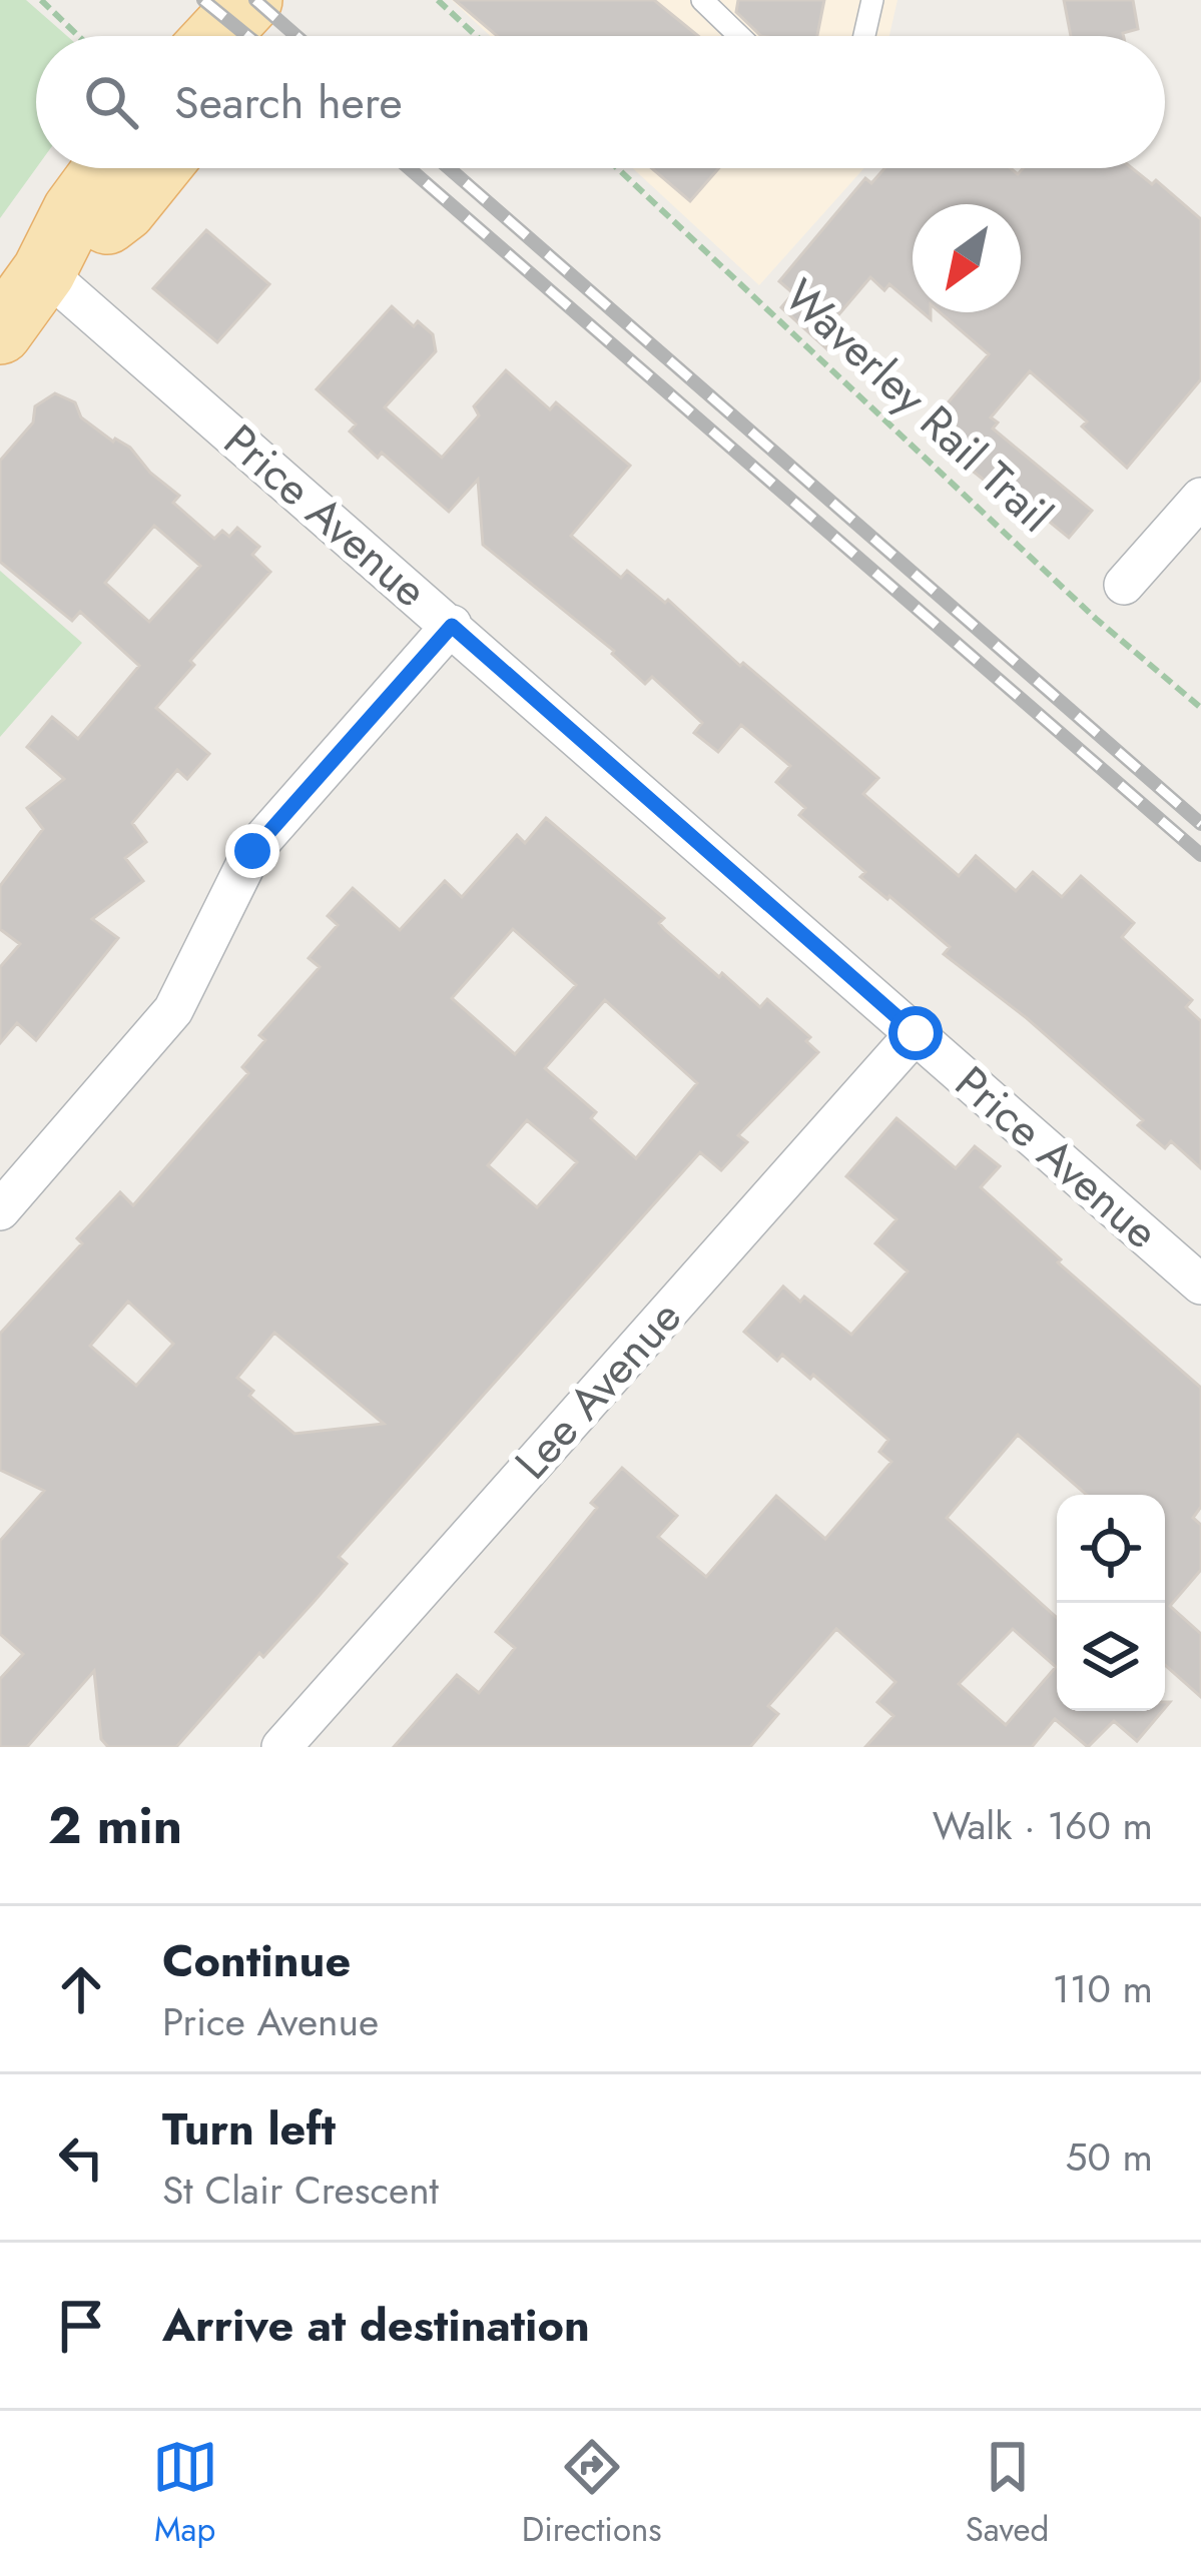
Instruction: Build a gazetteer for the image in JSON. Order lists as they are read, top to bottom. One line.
{"streets":{"street":["Price Avenue","Lee Avenue"],"path":["Waverley Rail Trail"]},"crossings":[["Price Avenue","Lee Avenue"]],"north":"bottom left","page":{"search":"Search here","heading":["2 min","Walk · 160 m"],"list":[["Continue","Price Avenue","110 m"],["Turn left","St Clair Crescent","50 m"],"Arrive at destination"],"nav":["Map","Directions","Saved"]}}
